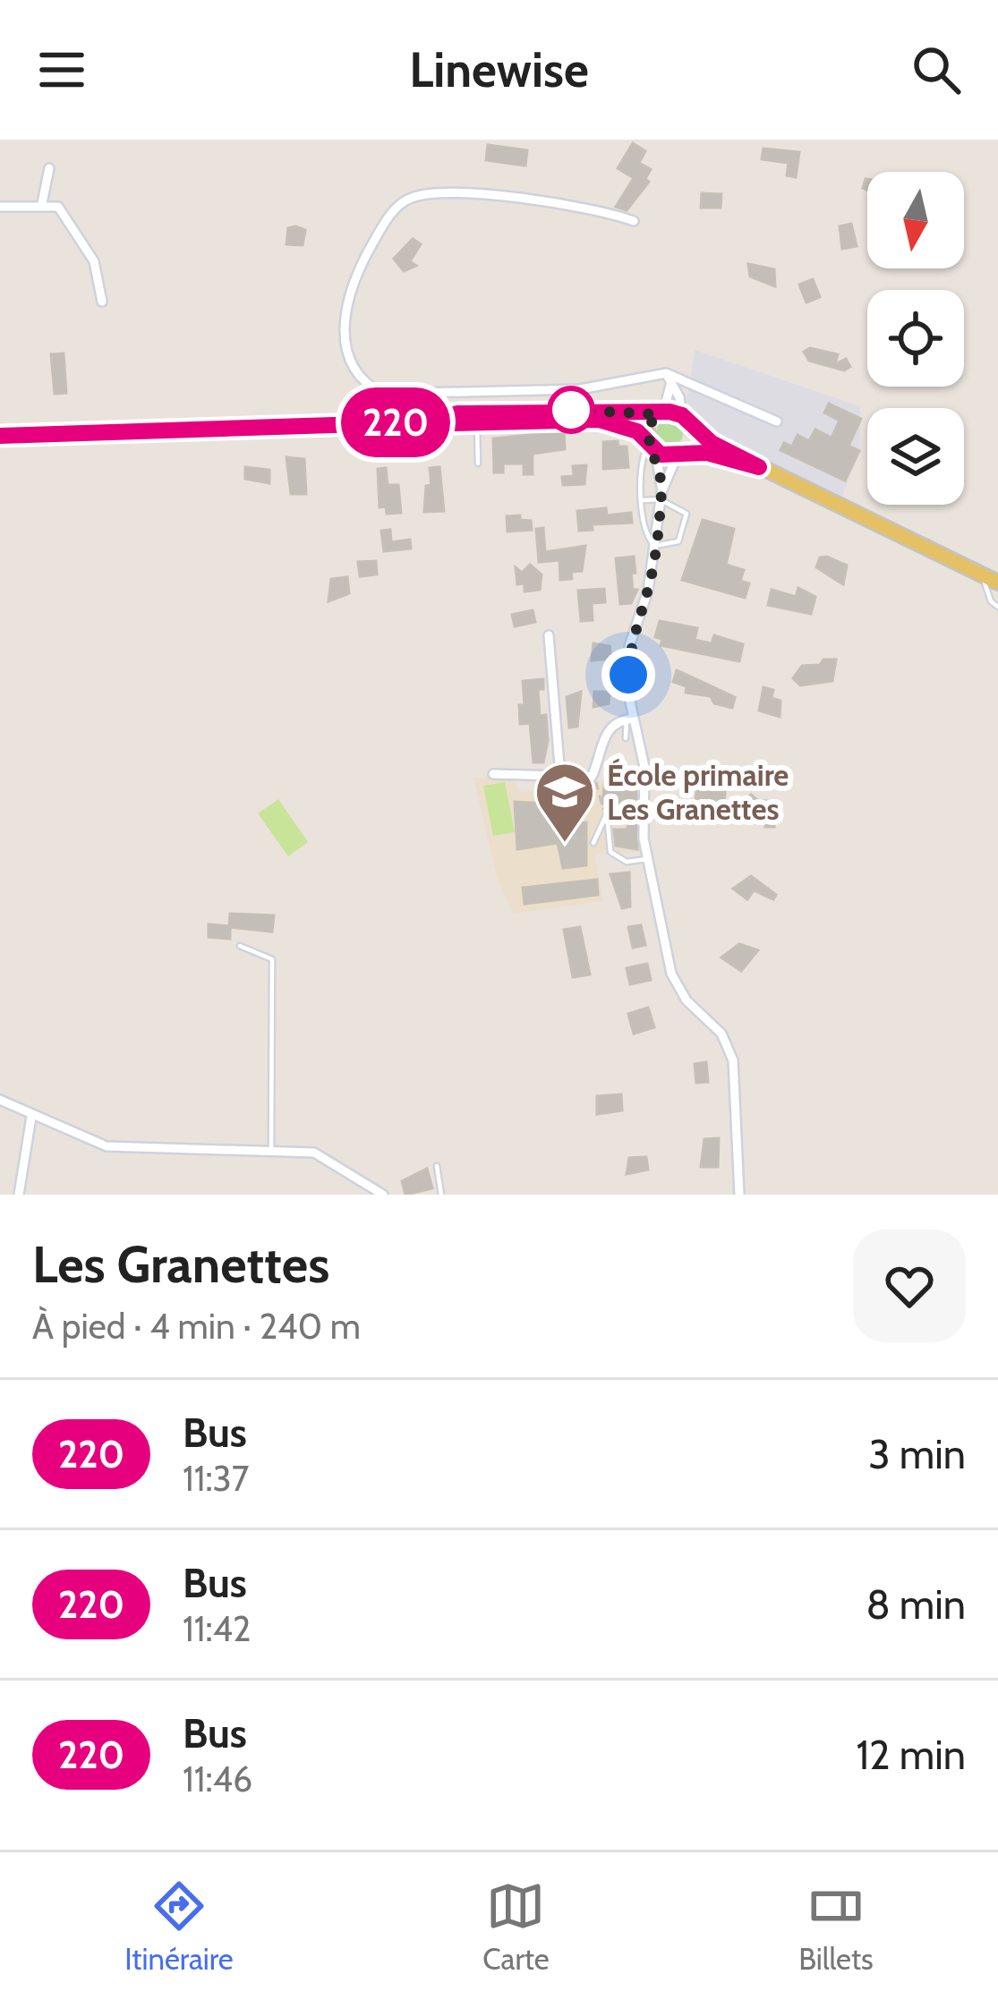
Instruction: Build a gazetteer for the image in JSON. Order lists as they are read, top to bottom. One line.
{"places":{"school or university":["École primaire Les Granettes"]},"lines":["bus line 220"],"north":"bottom","page":{"header":"Linewise","on_map":"220","heading":["Les Granettes","À pied · 4 min · 240 m"],"list":[{"mark":"220","name":"Bus","note":"11:37","value":"3 min"},{"mark":"220","name":"Bus","note":"11:42","value":"8 min"},{"mark":"220","name":"Bus","note":"11:46","value":"12 min"}],"tabs":["Itinéraire","Carte","Billets"]}}
